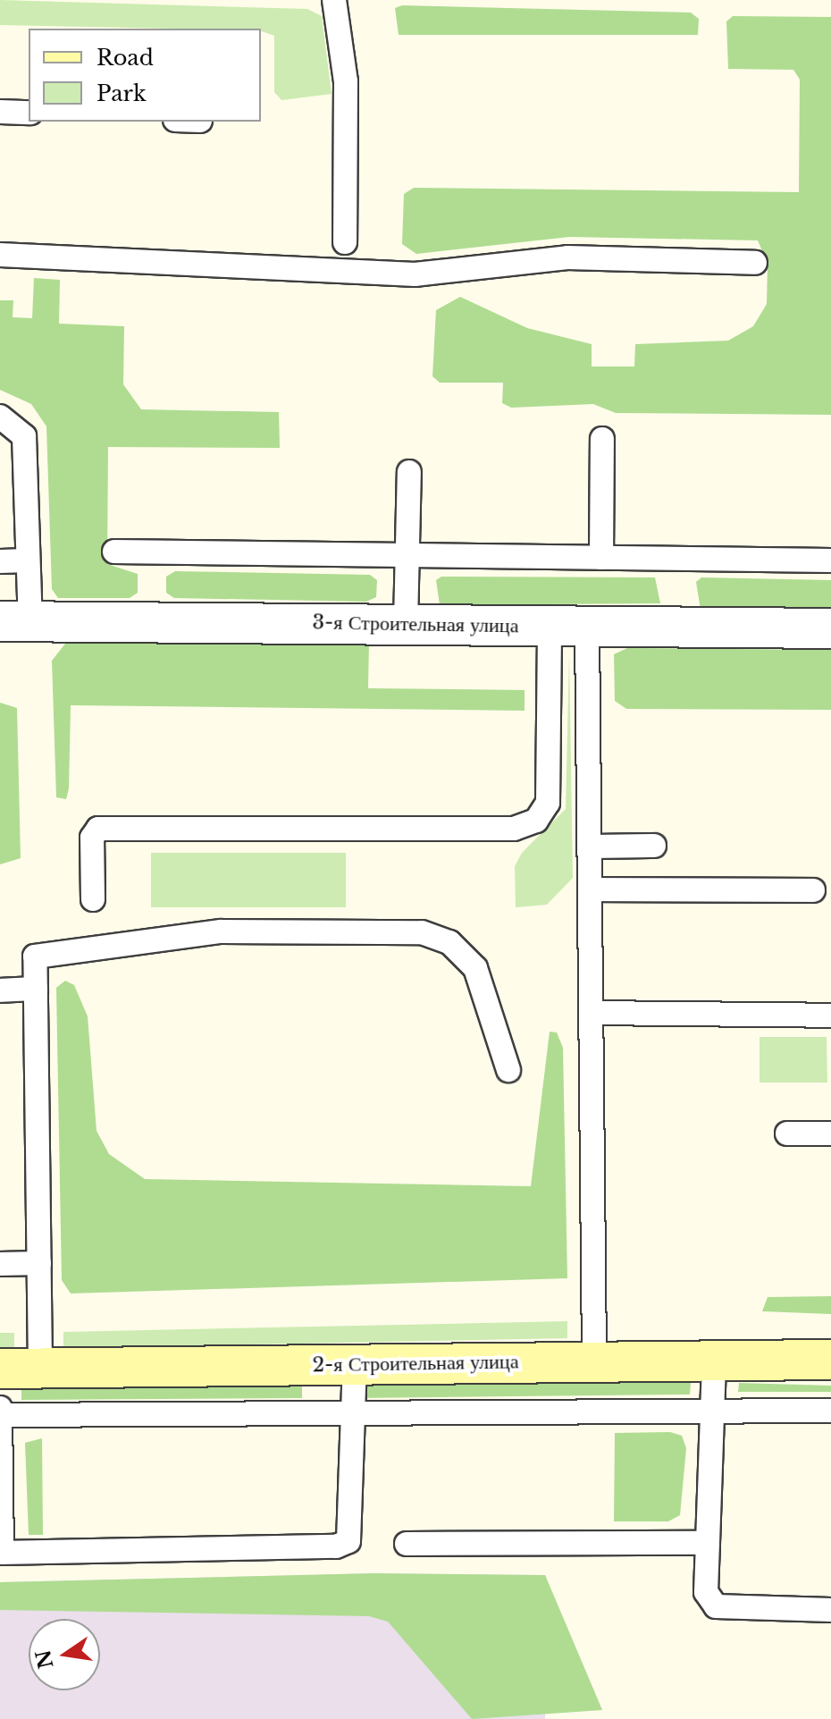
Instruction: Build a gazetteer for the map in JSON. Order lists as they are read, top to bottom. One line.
{"streets":{"street":["3-я Строительная улица","2-я Строительная улица"]},"legend":["Road","Park"],"north":"left"}
